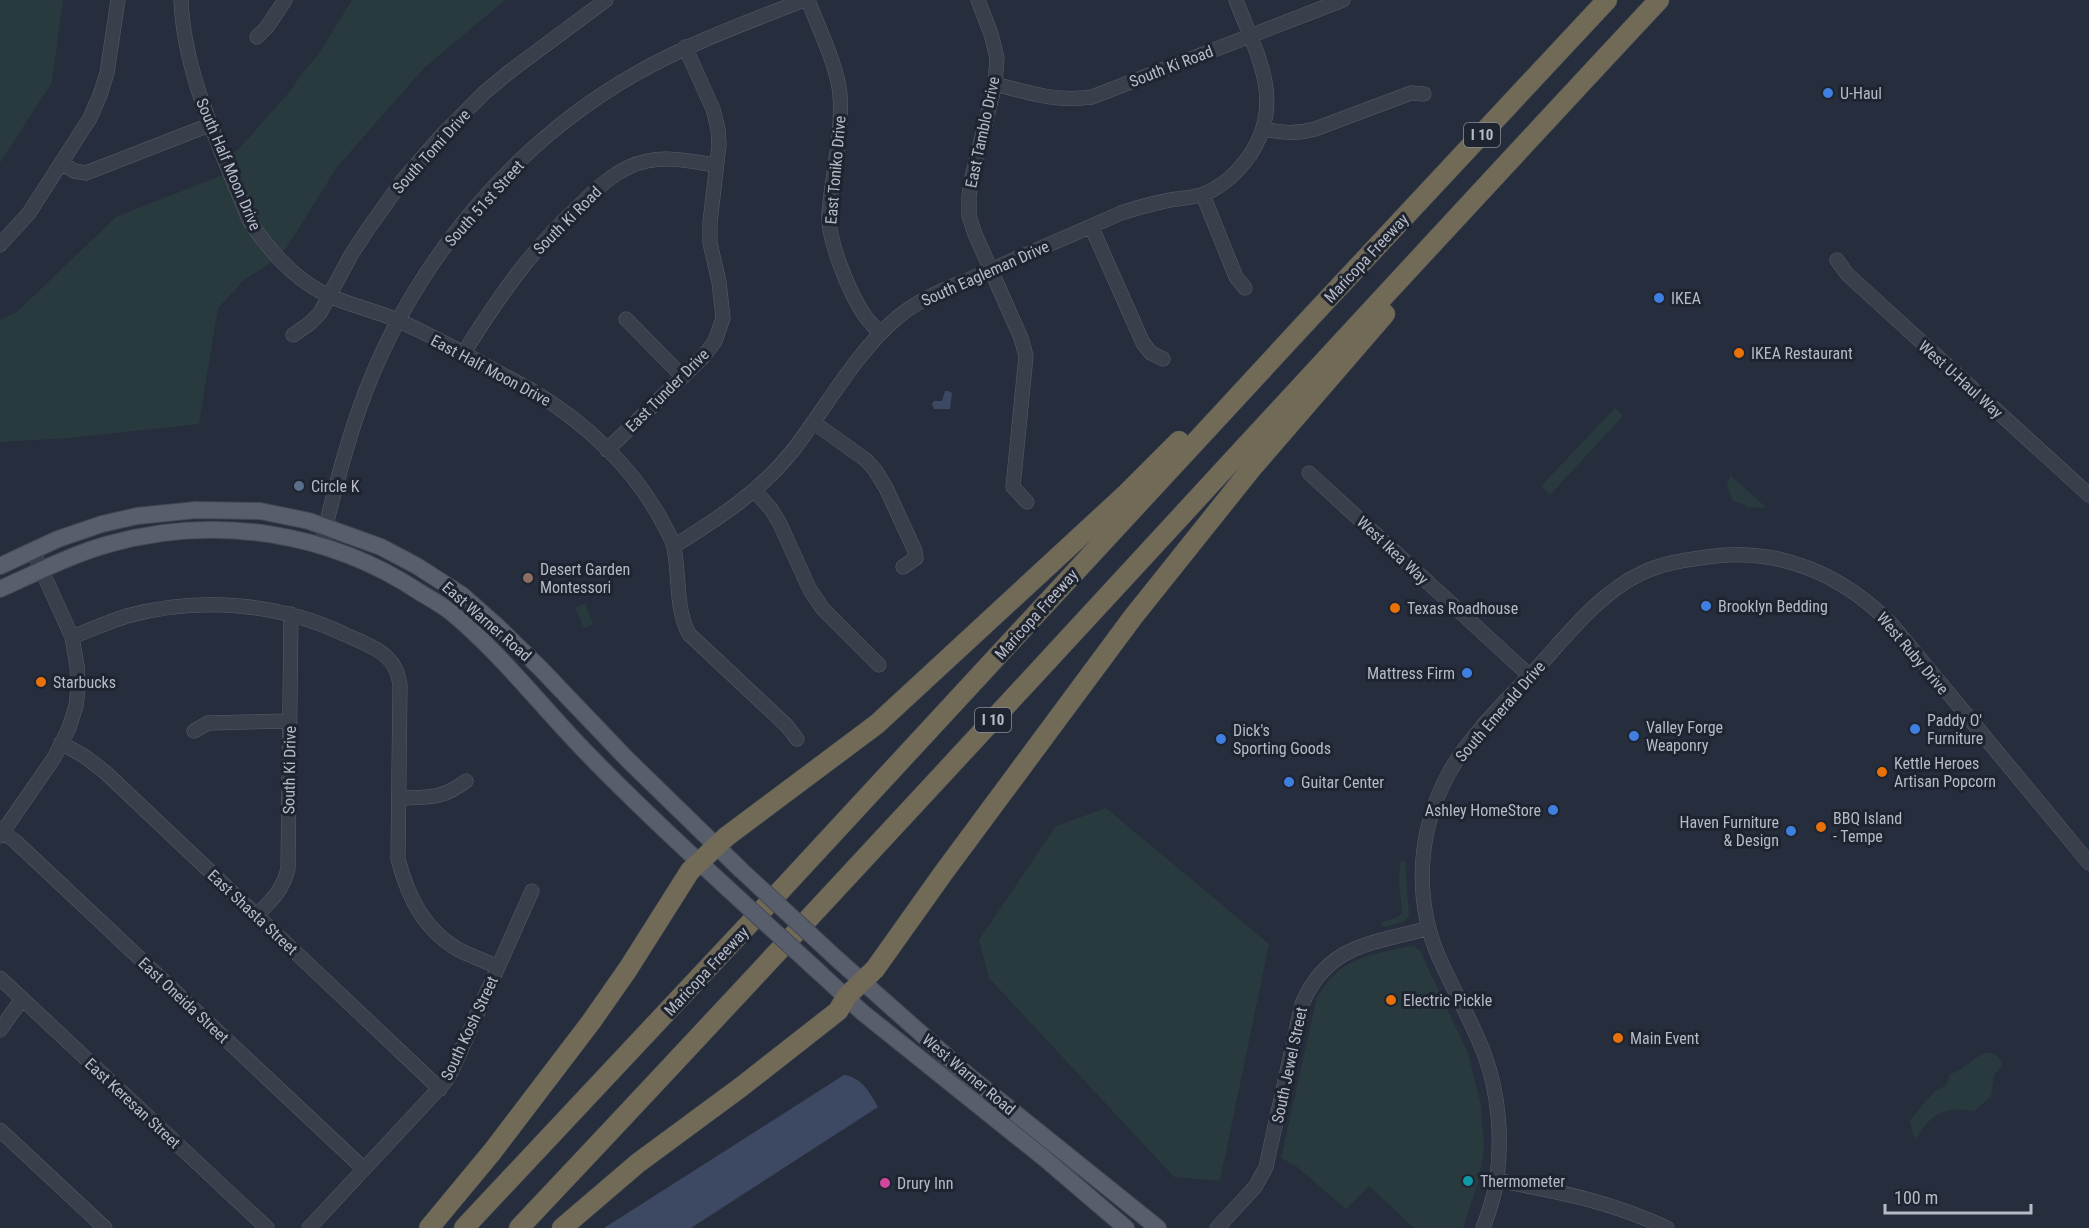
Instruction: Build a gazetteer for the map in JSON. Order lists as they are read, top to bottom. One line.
{"streets":{"highway":["I 10","Maricopa Freeway"],"main road":["East Warner Road","West Warner Road"],"street":["South Ki Road","East Tamblo Drive","South Tomi Drive","South Half Moon Drive","East Toniko Drive","South 51st Street","South Eagleman Drive","East Half Moon Drive","West U-Haul Way","East Tunder Drive","West Ikea Way","West Ruby Drive","South Emerald Drive","South Ki Drive","East Shasta Street","East Oneida Street","South Kosh Street","South Jewel Street","East Keresan Street"]},"crossings":[["South Ki Road","East Tamblo Drive"],["South Ki Road","South Eagleman Drive"],["South Ki Road","East Half Moon Drive"],["South Ki Road","East Tunder Drive"],["East Tamblo Drive","South Eagleman Drive"],["South Tomi Drive","South Half Moon Drive"],["South Half Moon Drive","South 51st Street"],["South Half Moon Drive","East Half Moon Drive"],["East Toniko Drive","South 51st Street"],["East Toniko Drive","South Eagleman Drive"],["South 51st Street","East Half Moon Drive"],["South 51st Street","East Tunder Drive"],["South 51st Street","East Warner Road"],["South Eagleman Drive","East Half Moon Drive"],["East Half Moon Drive","East Tunder Drive"],["West Ikea Way","South Emerald Drive"],["East Warner Road","West Warner Road"],["West Ruby Drive","South Emerald Drive"],["South Emerald Drive","South Jewel Street"],["South Ki Drive","East Shasta Street"],["East Shasta Street","South Kosh Street"],["East Oneida Street","South Kosh Street"]],"places":["U-Haul","IKEA","IKEA Restaurant","Circle K","Desert Garden Montessori","Brooklyn Bedding","Texas Roadhouse","Mattress Firm","Starbucks","Paddy O' Furniture","Valley Forge Weaponry","Dick's Sporting Goods","Kettle Heroes Artisan Popcorn","Guitar Center","Ashley HomeStore","BBQ Island - Tempe","Haven Furniture & Design","Electric Pickle","Main Event","Thermometer","Drury Inn"],"scale_bar":"100 m"}
